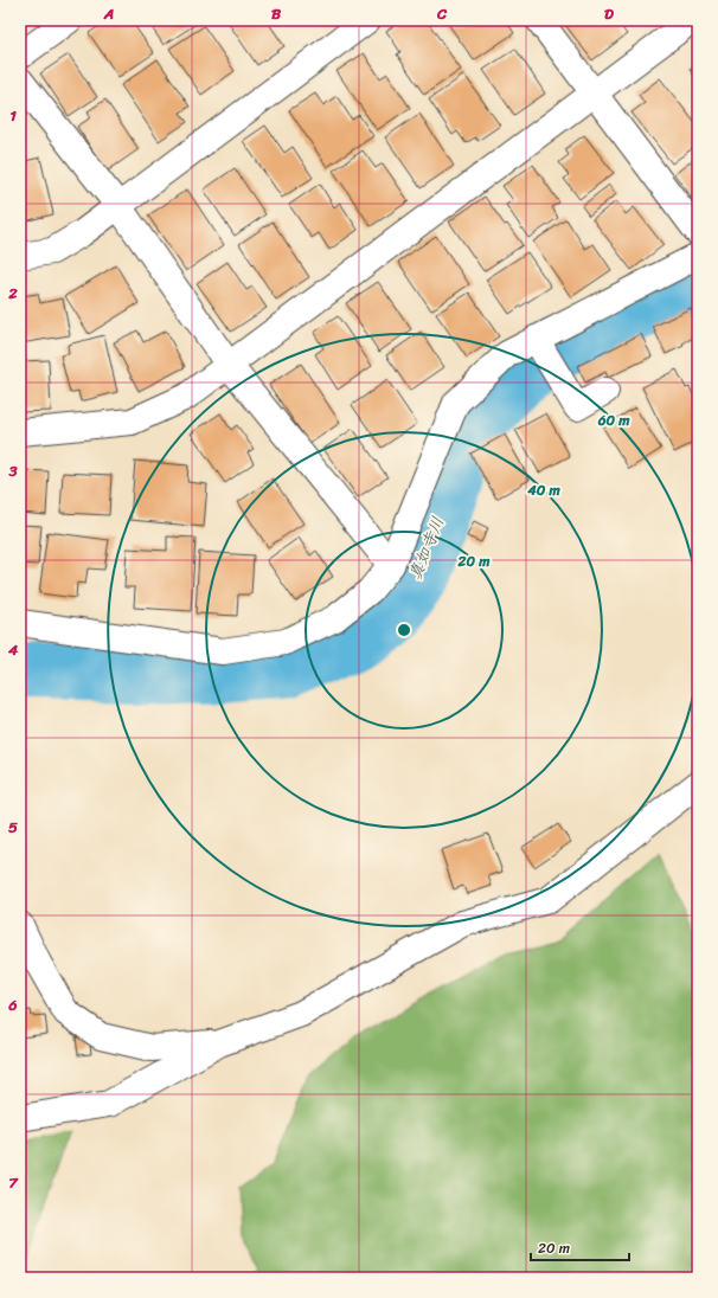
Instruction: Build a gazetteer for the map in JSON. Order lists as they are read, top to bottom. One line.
{"water":["真如寺川"],"scale_bar":"20 m","grid":{"columns":["A","B","C","D"],"rows":["1","2","3","4","5","6","7"]},"rings":["60 m","40 m","20 m"]}
